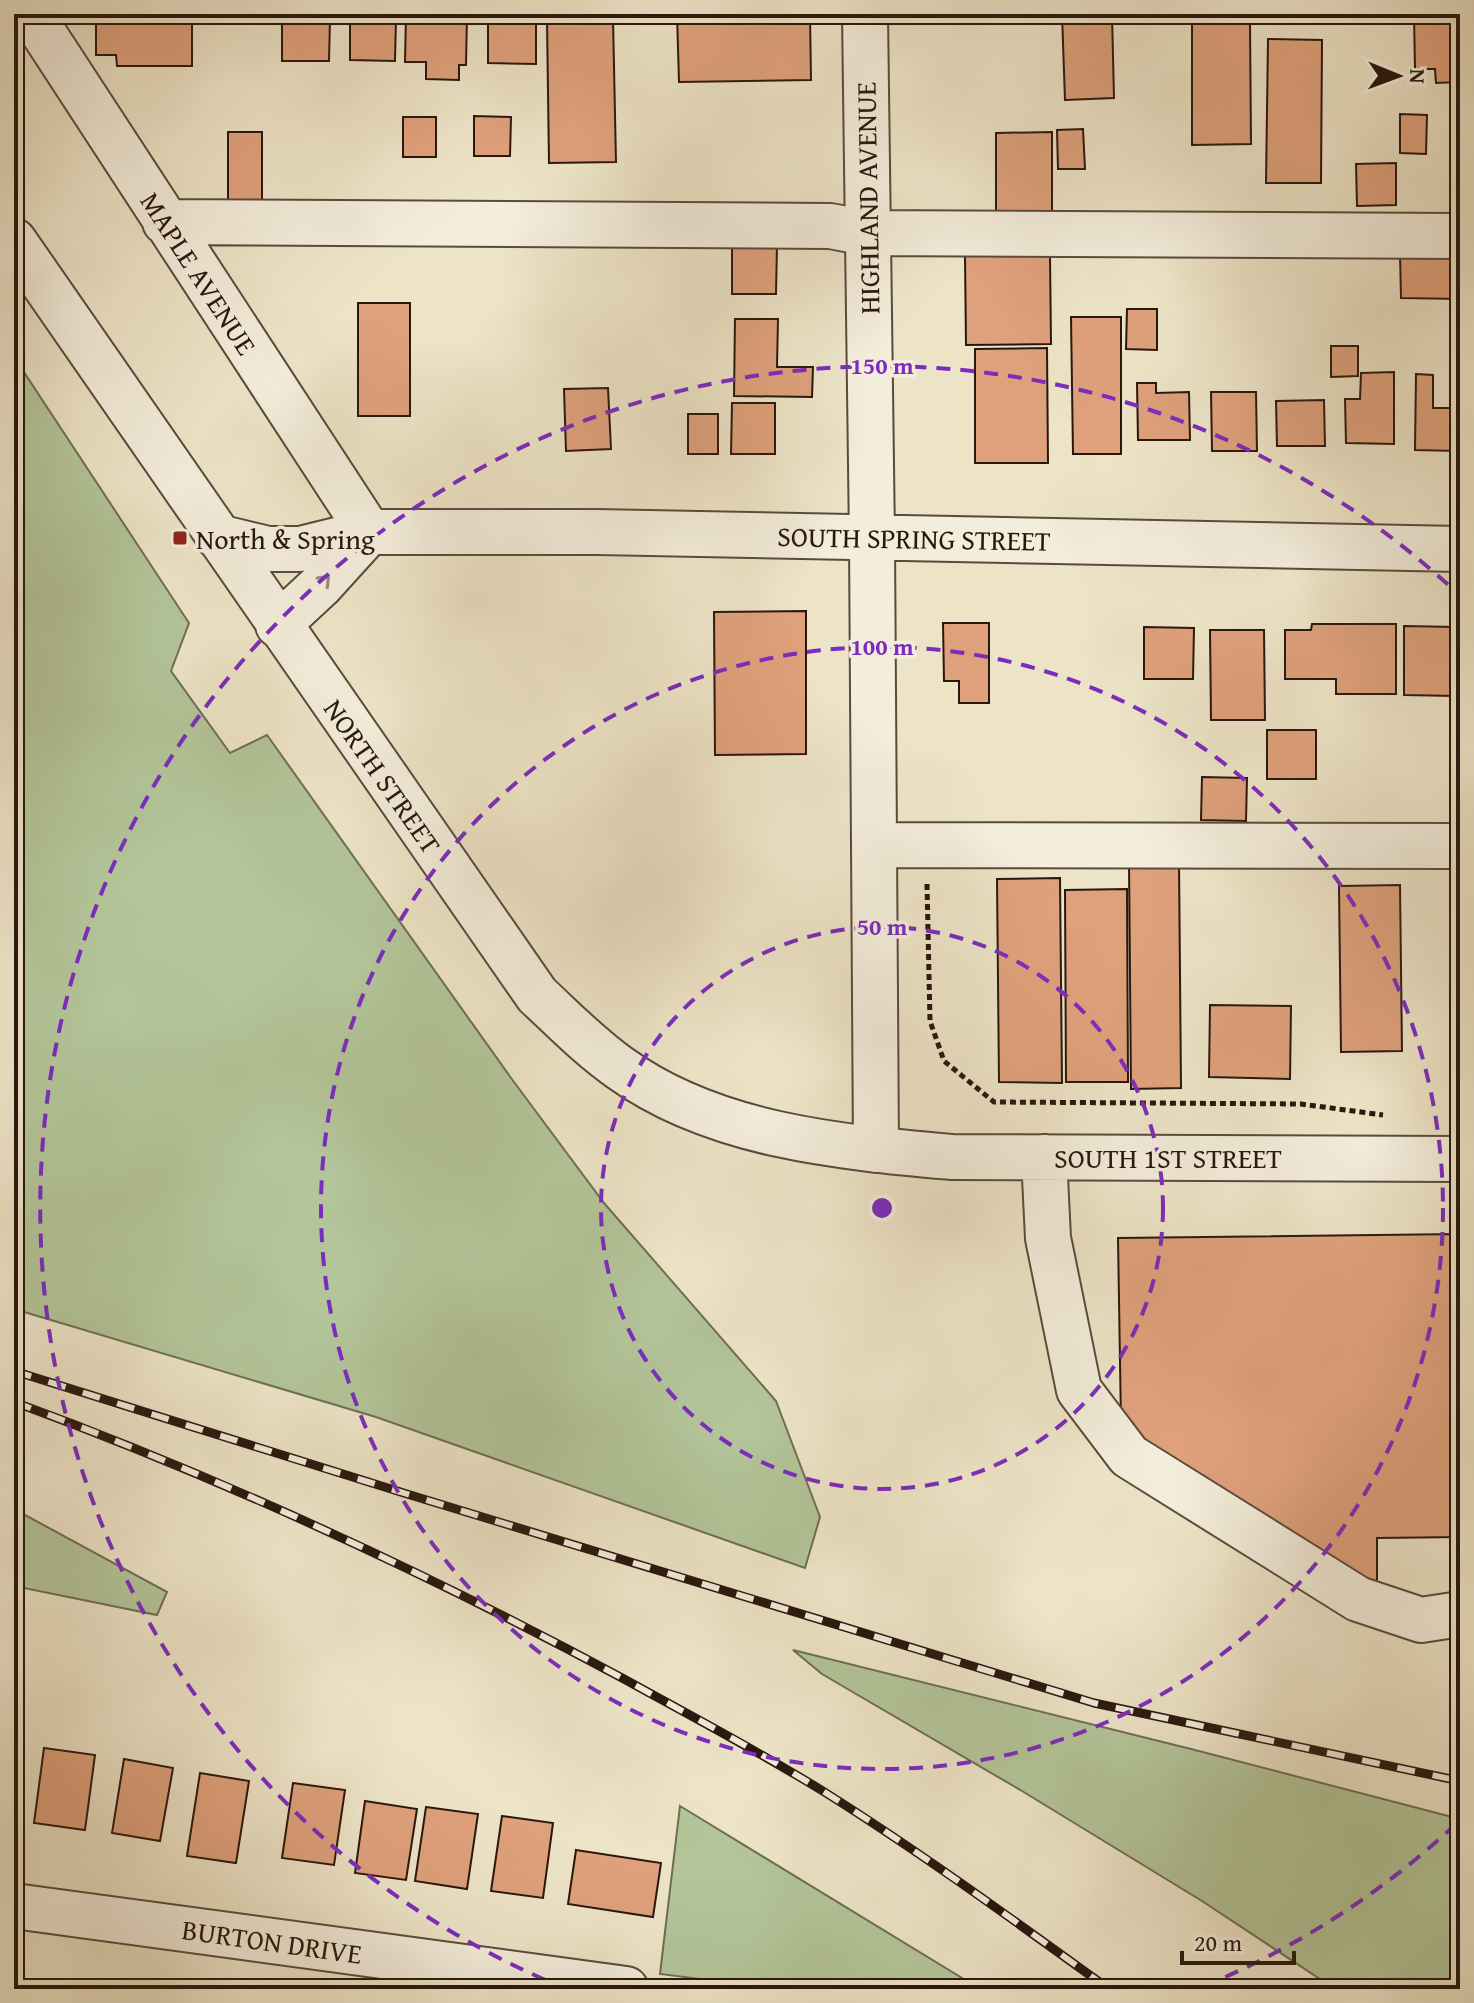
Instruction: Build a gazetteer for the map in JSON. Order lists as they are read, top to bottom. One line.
{"streets":{"street":["HIGHLAND AVENUE","MAPLE AVENUE","SOUTH SPRING STREET","NORTH STREET","SOUTH 1ST STREET","BURTON DRIVE"]},"crossings":[["HIGHLAND AVENUE","SOUTH SPRING STREET"],["HIGHLAND AVENUE","NORTH STREET"],["HIGHLAND AVENUE","SOUTH 1ST STREET"],["MAPLE AVENUE","SOUTH SPRING STREET"],["SOUTH SPRING STREET","NORTH STREET"],["NORTH STREET","SOUTH 1ST STREET"]],"places":{"transit":["North & Spring"]},"scale_bar":"20 m","north":"right","rings":["150 m","100 m","50 m"]}
